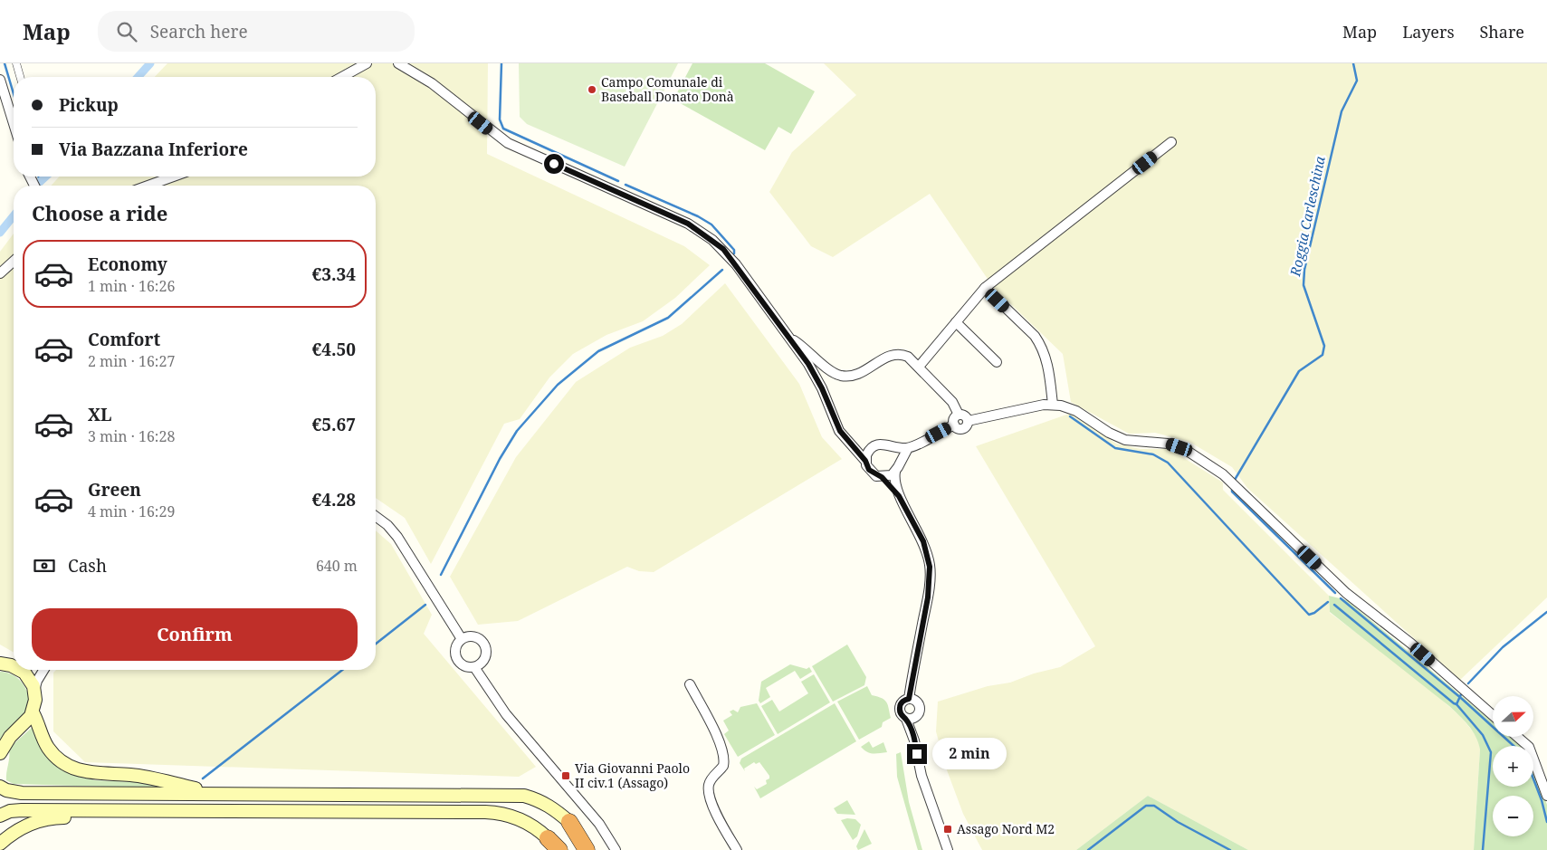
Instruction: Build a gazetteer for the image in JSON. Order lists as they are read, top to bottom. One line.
{"water":["Roggia Carleschina"],"places":{"other":["Campo Comunale di Baseball Donato Donà"],"transit":["Via Giovanni Paolo II civ.1 (Assago)","Assago Nord M2"]},"north":"right","page":{"header":"Map","search":"Search here","nav":["Map","Layers","Share"],"banner":["Pickup","Via Bazzana Inferiore"],"heading":"Choose a ride","list":[{"name":"Economy","note":"1 min · 16:26","value":"€3.34"},{"name":"Comfort","note":"2 min · 16:27","value":"€4.50"},{"name":"XL","note":"3 min · 16:28","value":"€5.67"},{"name":"Green","note":"4 min · 16:29","value":"€4.28"}],"pay":["Cash","640 m"],"buttons":"Confirm","map_buttons":["+","−"],"bubble":"2 min"}}
